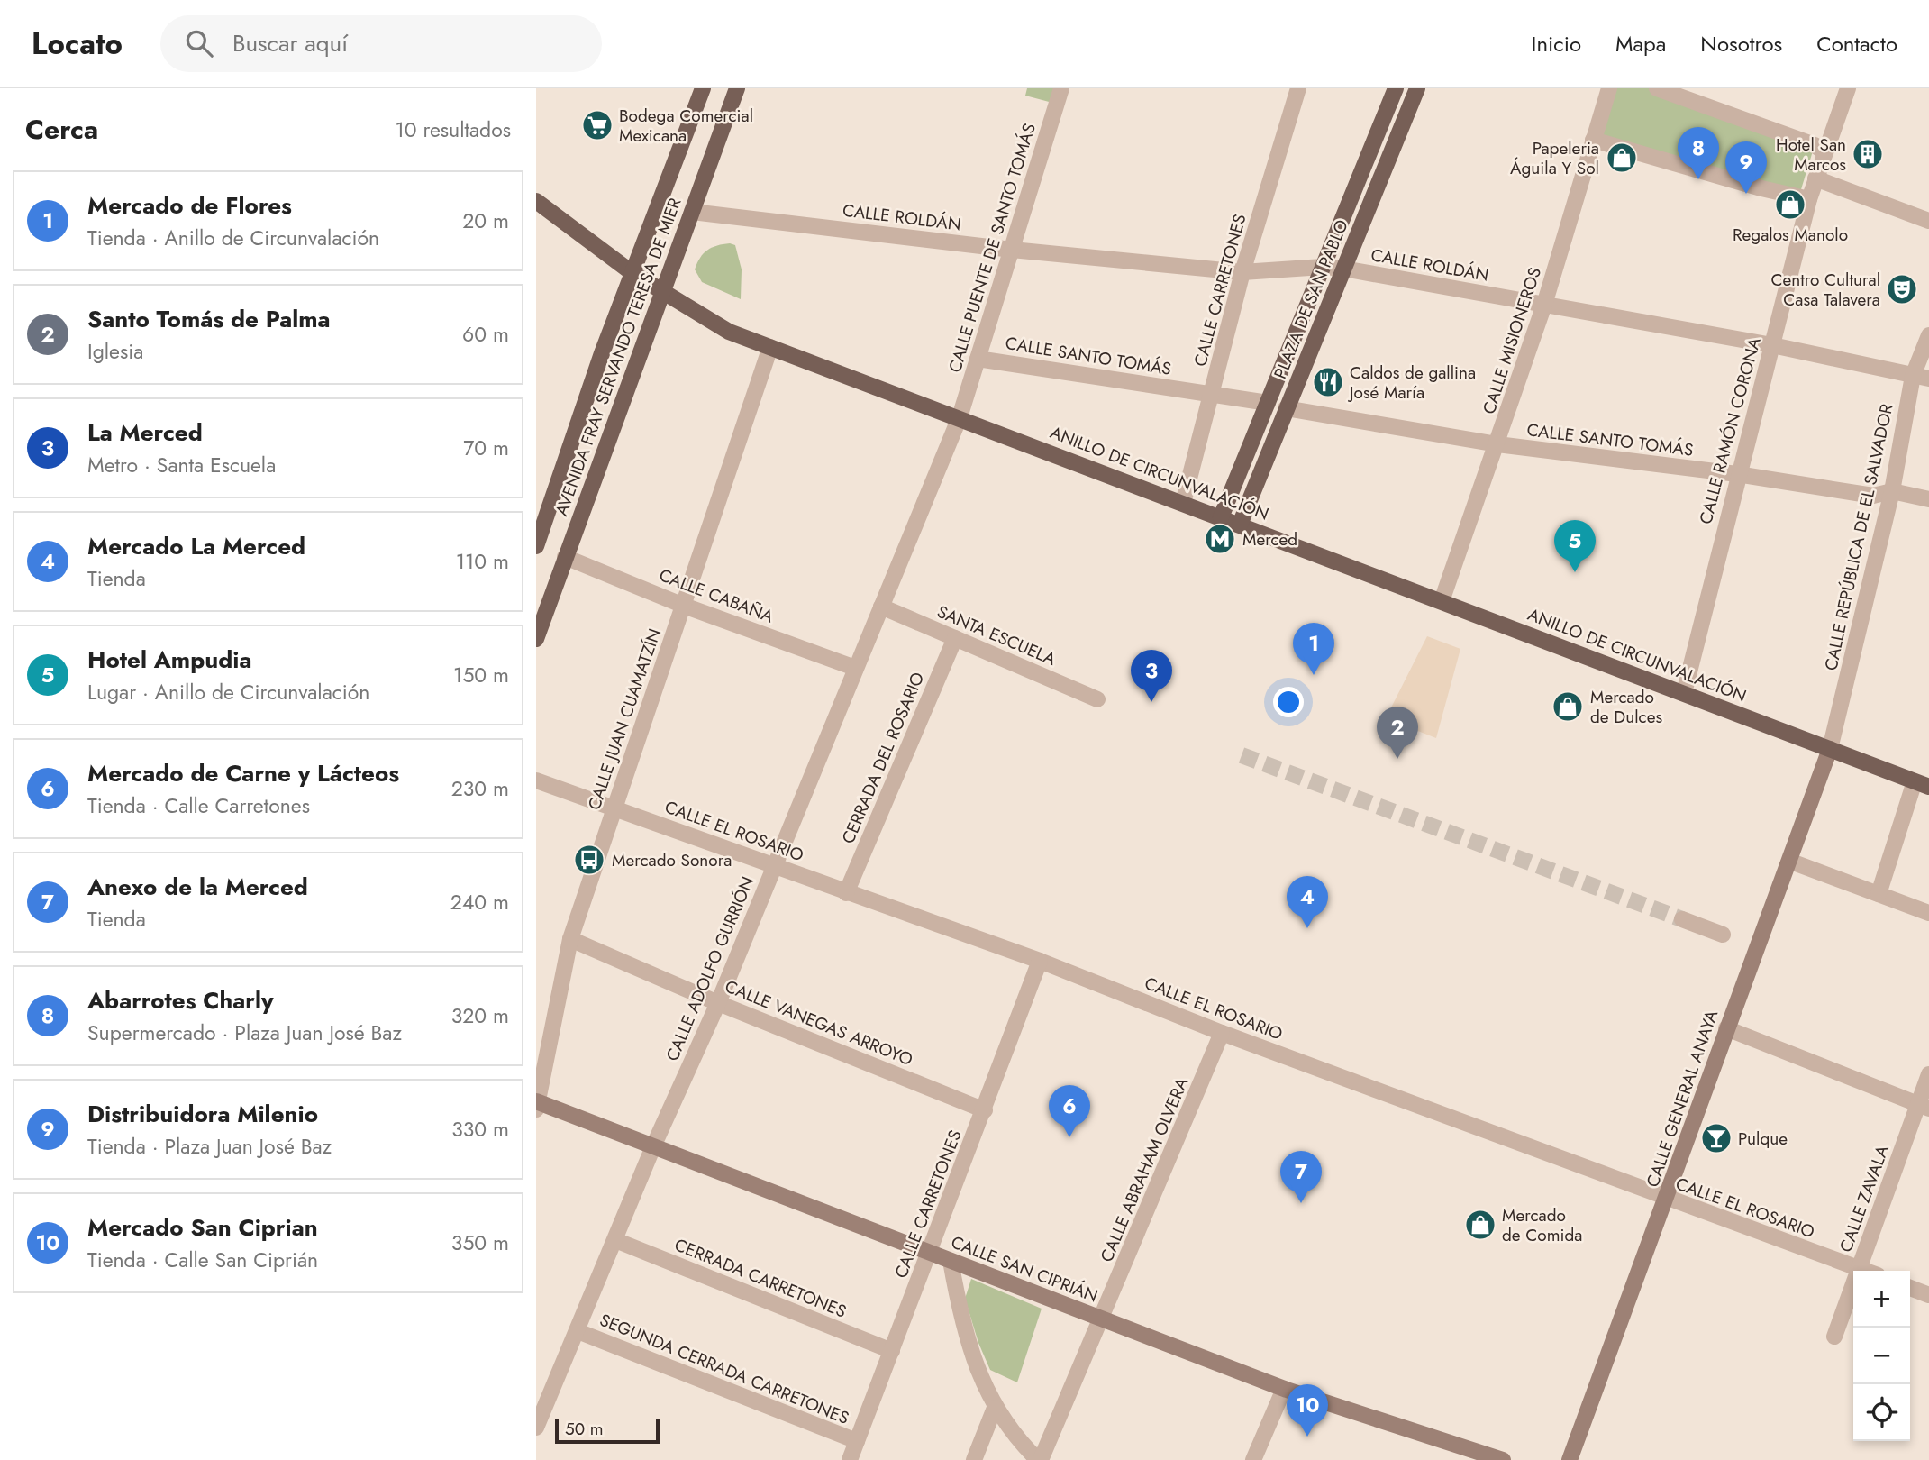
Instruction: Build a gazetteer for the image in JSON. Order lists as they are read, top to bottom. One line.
{"streets":{"main road":["PLAZA DE SAN PABLO","AVENIDA FRAY SERVANDO TERESA DE MIER","ANILLO DE CIRCUNVALACIÓN"],"street":["CALLE ROLDÁN","CALLE PUENTE DE SANTO TOMÁS","CALLE CARRETONES","CALLE MISIONEROS","CALLE SANTO TOMÁS","CALLE RAMÓN CORONA","CALLE REPÚBLICA DE EL SALVADOR","CALLE CABAÑA","SANTA ESCUELA","CALLE JUAN CUAMATZÍN","CERRADA DEL ROSARIO","CALLE EL ROSARIO","CALLE ADOLFO GURRIÓN","CALLE VANEGAS ARROYO","CALLE GENERAL ANAYA","CALLE ABRAHAM OLVERA","CALLE ZAVALA","CALLE SAN CIPRIÁN","CERRADA CARRETONES","SEGUNDA CERRADA CARRETONES"]},"crossings":[["CALLE ROLDÁN","CALLE PUENTE DE SANTO TOMÁS"],["CALLE ROLDÁN","CALLE CARRETONES"],["CALLE ROLDÁN","PLAZA DE SAN PABLO"],["CALLE ROLDÁN","CALLE MISIONEROS"],["CALLE ROLDÁN","AVENIDA FRAY SERVANDO TERESA DE MIER"],["CALLE ROLDÁN","CALLE RAMÓN CORONA"],["CALLE ROLDÁN","CALLE REPÚBLICA DE EL SALVADOR"],["CALLE PUENTE DE SANTO TOMÁS","CALLE SANTO TOMÁS"],["CALLE PUENTE DE SANTO TOMÁS","ANILLO DE CIRCUNVALACIÓN"],["CALLE PUENTE DE SANTO TOMÁS","CALLE ADOLFO GURRIÓN"],["CALLE CARRETONES","CALLE SANTO TOMÁS"],["CALLE CARRETONES","ANILLO DE CIRCUNVALACIÓN"],["CALLE CARRETONES","CALLE EL ROSARIO"],["CALLE CARRETONES","CALLE VANEGAS ARROYO"],["CALLE CARRETONES","CALLE SAN CIPRIÁN"],["CALLE CARRETONES","CERRADA CARRETONES"],["CALLE CARRETONES","SEGUNDA CERRADA CARRETONES"],["PLAZA DE SAN PABLO","CALLE SANTO TOMÁS"],["PLAZA DE SAN PABLO","ANILLO DE CIRCUNVALACIÓN"],["CALLE MISIONEROS","CALLE SANTO TOMÁS"],["CALLE MISIONEROS","ANILLO DE CIRCUNVALACIÓN"],["CALLE SANTO TOMÁS","CALLE RAMÓN CORONA"],["CALLE SANTO TOMÁS","CALLE REPÚBLICA DE EL SALVADOR"],["AVENIDA FRAY SERVANDO TERESA DE MIER","ANILLO DE CIRCUNVALACIÓN"],["AVENIDA FRAY SERVANDO TERESA DE MIER","CALLE CABAÑA"],["CALLE RAMÓN CORONA","ANILLO DE CIRCUNVALACIÓN"],["ANILLO DE CIRCUNVALACIÓN","CALLE REPÚBLICA DE EL SALVADOR"],["ANILLO DE CIRCUNVALACIÓN","CALLE JUAN CUAMATZÍN"],["ANILLO DE CIRCUNVALACIÓN","CALLE ADOLFO GURRIÓN"],["ANILLO DE CIRCUNVALACIÓN","CALLE GENERAL ANAYA"],["CALLE REPÚBLICA DE EL SALVADOR","CALLE GENERAL ANAYA"],["CALLE CABAÑA","CALLE JUAN CUAMATZÍN"],["CALLE CABAÑA","CALLE ADOLFO GURRIÓN"],["SANTA ESCUELA","CERRADA DEL ROSARIO"],["SANTA ESCUELA","CALLE ADOLFO GURRIÓN"],["CALLE JUAN CUAMATZÍN","CALLE EL ROSARIO"],["CALLE JUAN CUAMATZÍN","CALLE VANEGAS ARROYO"],["CALLE JUAN CUAMATZÍN","CALLE SAN CIPRIÁN"],["CERRADA DEL ROSARIO","CALLE EL ROSARIO"],["CALLE EL ROSARIO","CALLE ADOLFO GURRIÓN"],["CALLE EL ROSARIO","CALLE GENERAL ANAYA"],["CALLE EL ROSARIO","CALLE ABRAHAM OLVERA"],["CALLE EL ROSARIO","CALLE ZAVALA"],["CALLE ADOLFO GURRIÓN","CALLE VANEGAS ARROYO"],["CALLE ADOLFO GURRIÓN","CALLE SAN CIPRIÁN"],["CALLE ADOLFO GURRIÓN","CERRADA CARRETONES"],["CALLE ADOLFO GURRIÓN","SEGUNDA CERRADA CARRETONES"],["CALLE ABRAHAM OLVERA","CALLE SAN CIPRIÁN"]],"places":{"supermarket":["Bodega Comercial Mexicana"],"building":["Hotel San Marcos"],"shop":["Papeleria Águila Y Sol","Regalos Manolo","Mercado de Dulces","Mercado de Comida"],"theatre":["Centro Cultural Casa Talavera"],"restaurant":["Caldos de gallina José María"],"metro station":["Merced"],"bus stop":["Mercado Sonora"],"bar":["Pulque"]},"scale_bar":"50 m","page":{"header":"Locato","search":"Buscar aquí","nav":["Inicio","Mapa","Nosotros","Contacto"],"heading":["Cerca","10 resultados"],"pins":["8","9","5","1","3","2","4","6","7","10"],"list":[{"mark":"1","name":"Mercado de Flores","note":"Tienda · Anillo de Circunvalación","value":"20 m"},{"mark":"2","name":"Santo Tomás de Palma","note":"Iglesia","value":"60 m"},{"mark":"3","name":"La Merced","note":"Metro · Santa Escuela","value":"70 m"},{"mark":"4","name":"Mercado La Merced","note":"Tienda","value":"110 m"},{"mark":"5","name":"Hotel Ampudia","note":"Lugar · Anillo de Circunvalación","value":"150 m"},{"mark":"6","name":"Mercado de Carne y Lácteos","note":"Tienda · Calle Carretones","value":"230 m"},{"mark":"7","name":"Anexo de la Merced","note":"Tienda","value":"240 m"},{"mark":"8","name":"Abarrotes Charly","note":"Supermercado · Plaza Juan José Baz","value":"320 m"},{"mark":"9","name":"Distribuidora Milenio","note":"Tienda · Plaza Juan José Baz","value":"330 m"},{"mark":"10","name":"Mercado San Ciprian","note":"Tienda · Calle San Ciprián","value":"350 m"}],"map_buttons":["+","−"],"scale":"50 m"}}
